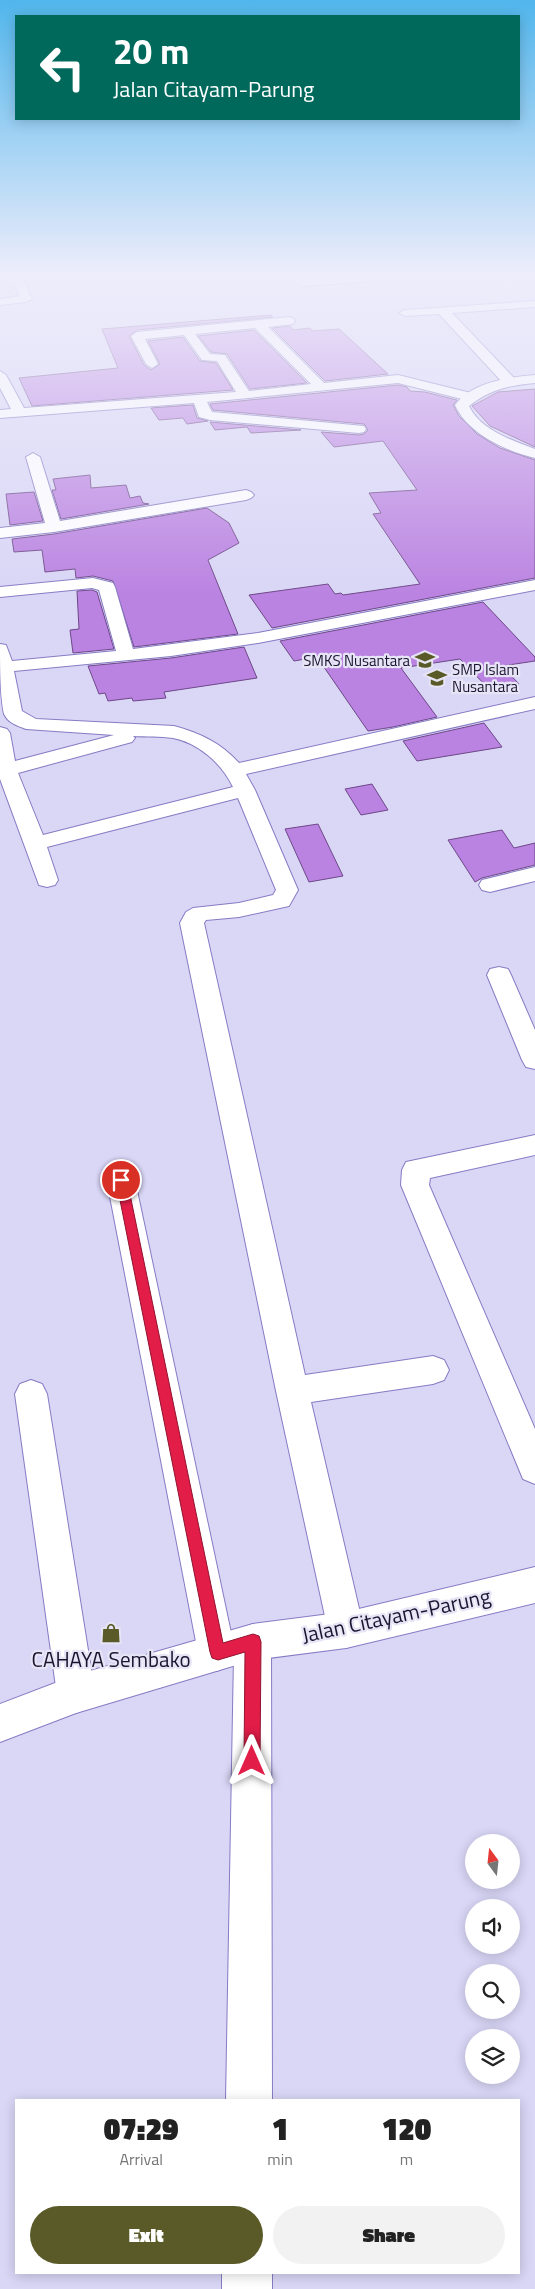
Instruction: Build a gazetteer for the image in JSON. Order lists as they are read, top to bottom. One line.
{"streets":{"street":["Jalan Citayam-Parung"]},"places":{"school or university":["SMKS Nusantara","SMP Islam Nusantara"],"shop":["CAHAYA Sembako"]},"north":"top","page":{"turn":["20 m","Jalan Citayam-Parung"],"eta":["07:29","Arrival","1","min","120","m"],"buttons":["Exit","Share"]}}
